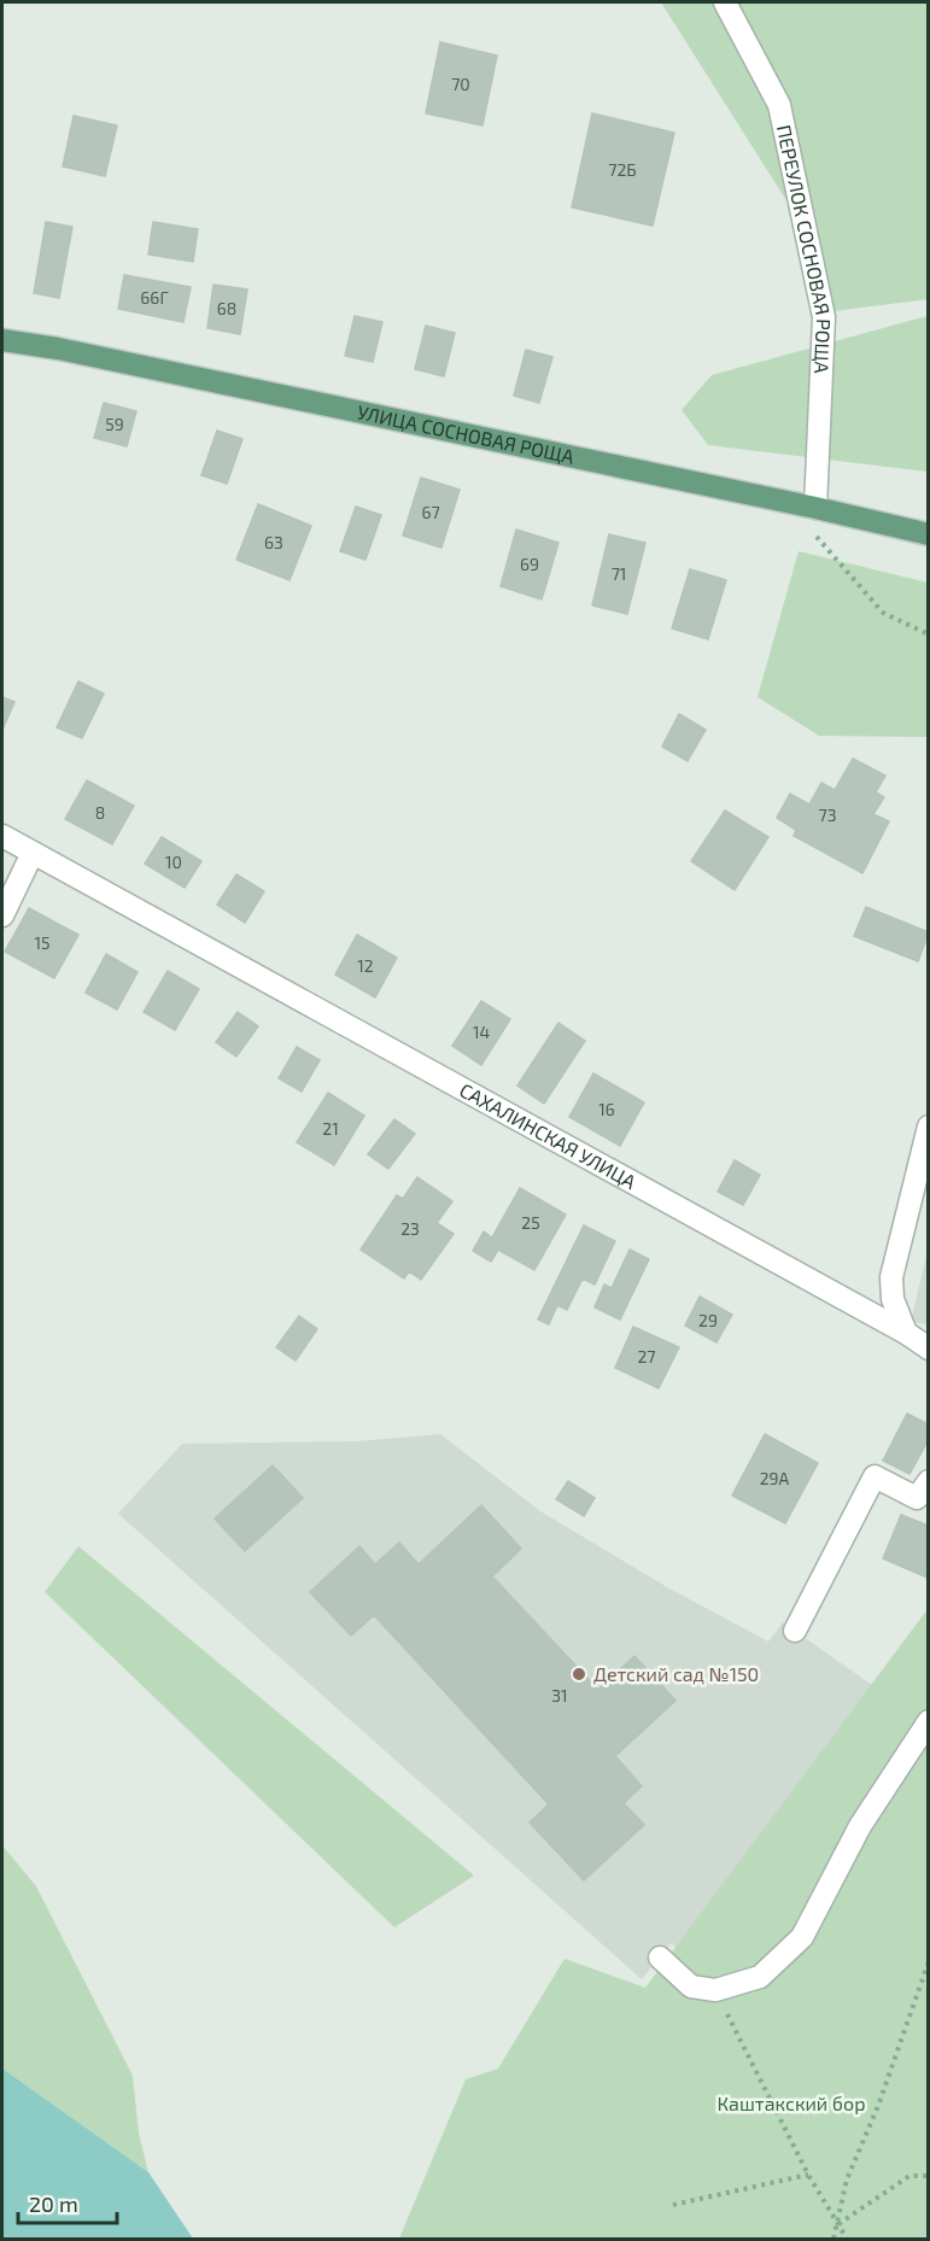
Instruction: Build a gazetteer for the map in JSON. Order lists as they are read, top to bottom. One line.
{"streets":{"main road":["УЛИЦА СОСНОВАЯ РОЩА"],"street":["ПЕРЕУЛОК СОСНОВАЯ РОЩА","САХАЛИНСКАЯ УЛИЦА"]},"crossings":[["ПЕРЕУЛОК СОСНОВАЯ РОЩА","УЛИЦА СОСНОВАЯ РОЩА"]],"parks":["Каштакский бор"],"places":["Детский сад №150"],"house_numbers":["70","72Б","66Г","68","59","67","63","69","71","8","73","10","15","12","14","16","21","25","23","29","27","29А","31"],"scale_bar":"20 m"}
